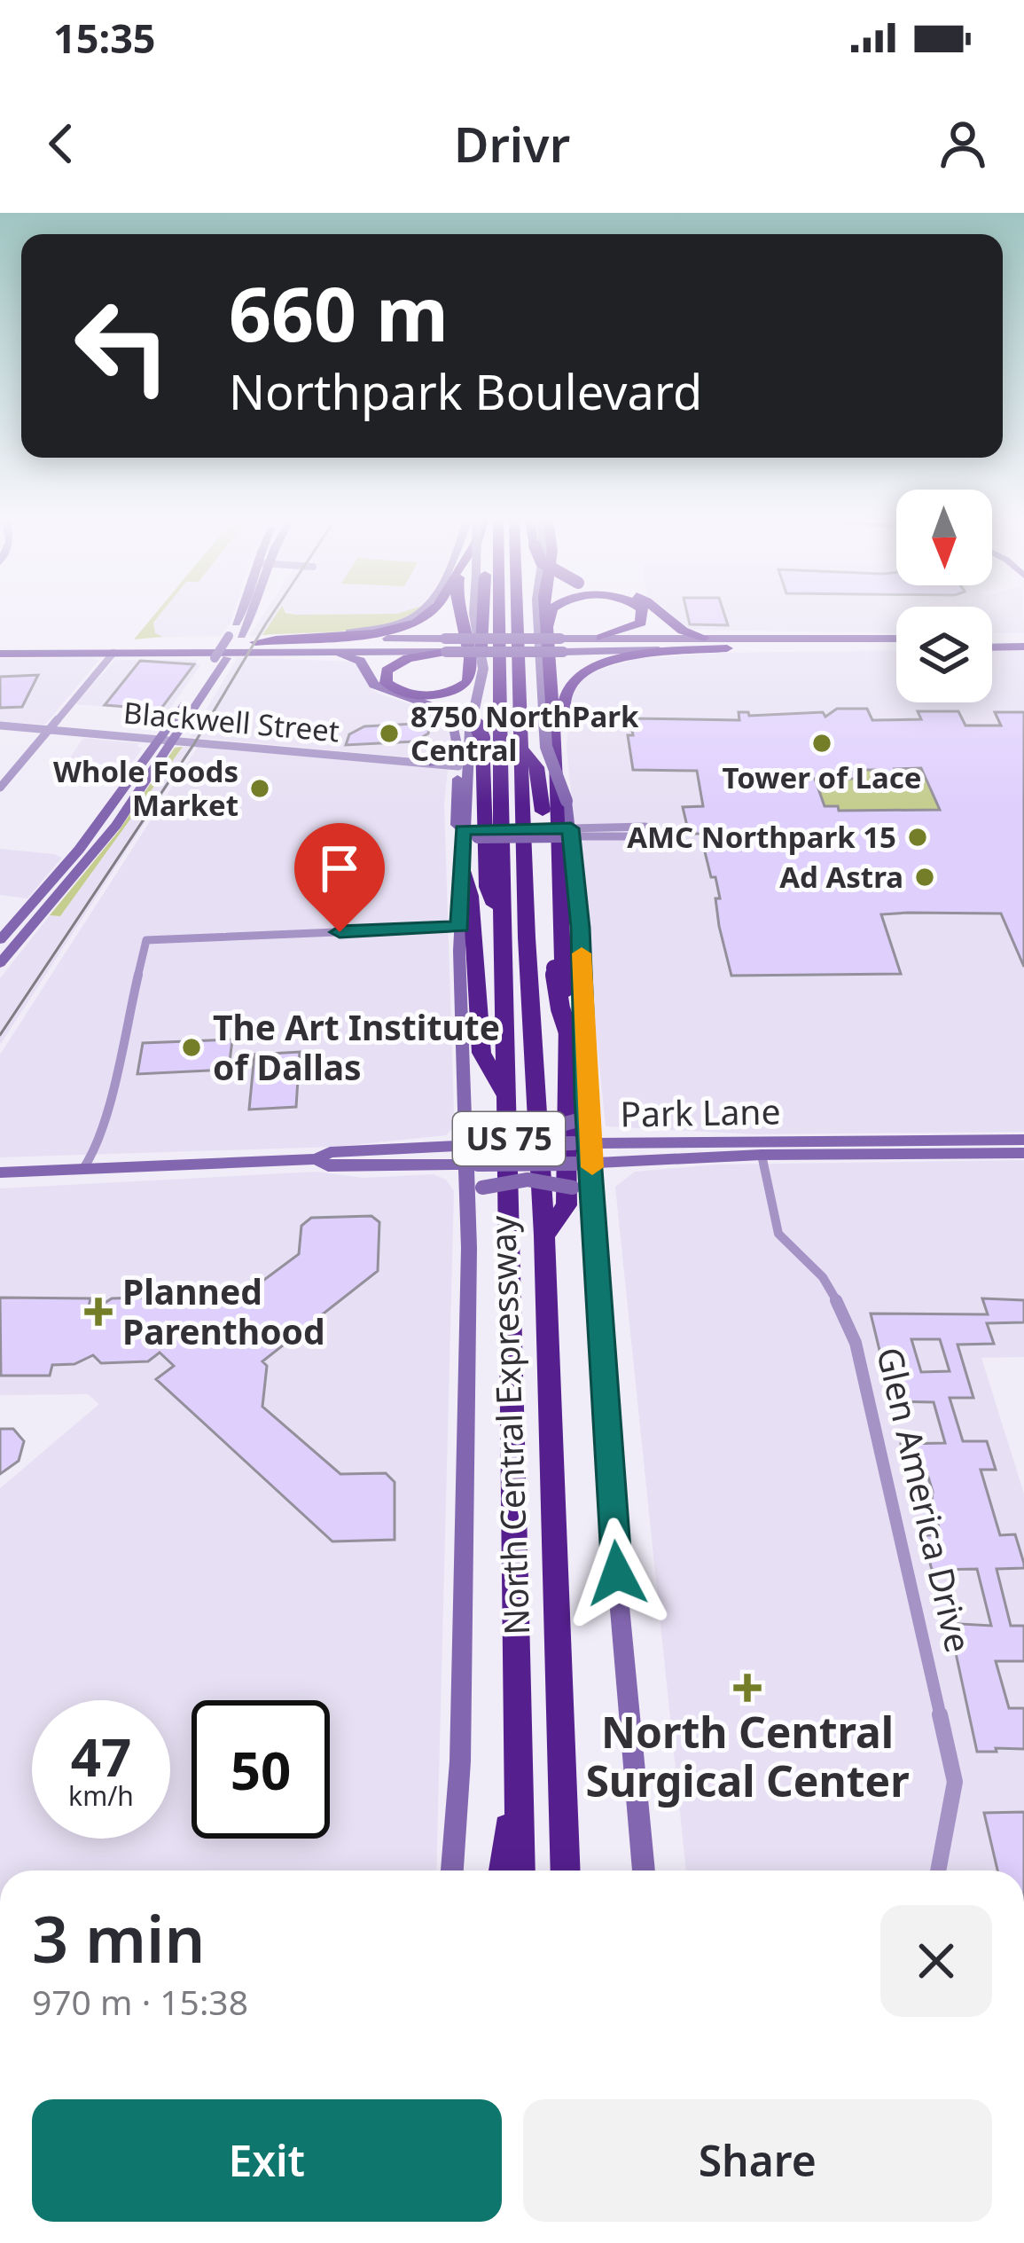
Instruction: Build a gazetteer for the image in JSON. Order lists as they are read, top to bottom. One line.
{"streets":{"highway":["US 75","North Central Expressway"],"main road":["Park Lane"],"street":["Blackwell Street","Glen America Drive"]},"crossings":[["Park Lane","North Central Expressway"],["Park Lane","Glen America Drive"]],"places":{"other":["8750 NorthPark Central","Tower of Lace","Whole Foods Market","AMC Northpark 15","Ad Astra","The Art Institute of Dallas"],"health":["Planned Parenthood","North Central Surgical Center"]},"north":"bottom","page":{"status":"15:35","header":"Drivr","turn":["660 m","Northpark Boulevard"],"speed":"47 km/h","limit":"50","heading":["3 min","970 m · 15:38"],"buttons":["Exit","Share"]}}
